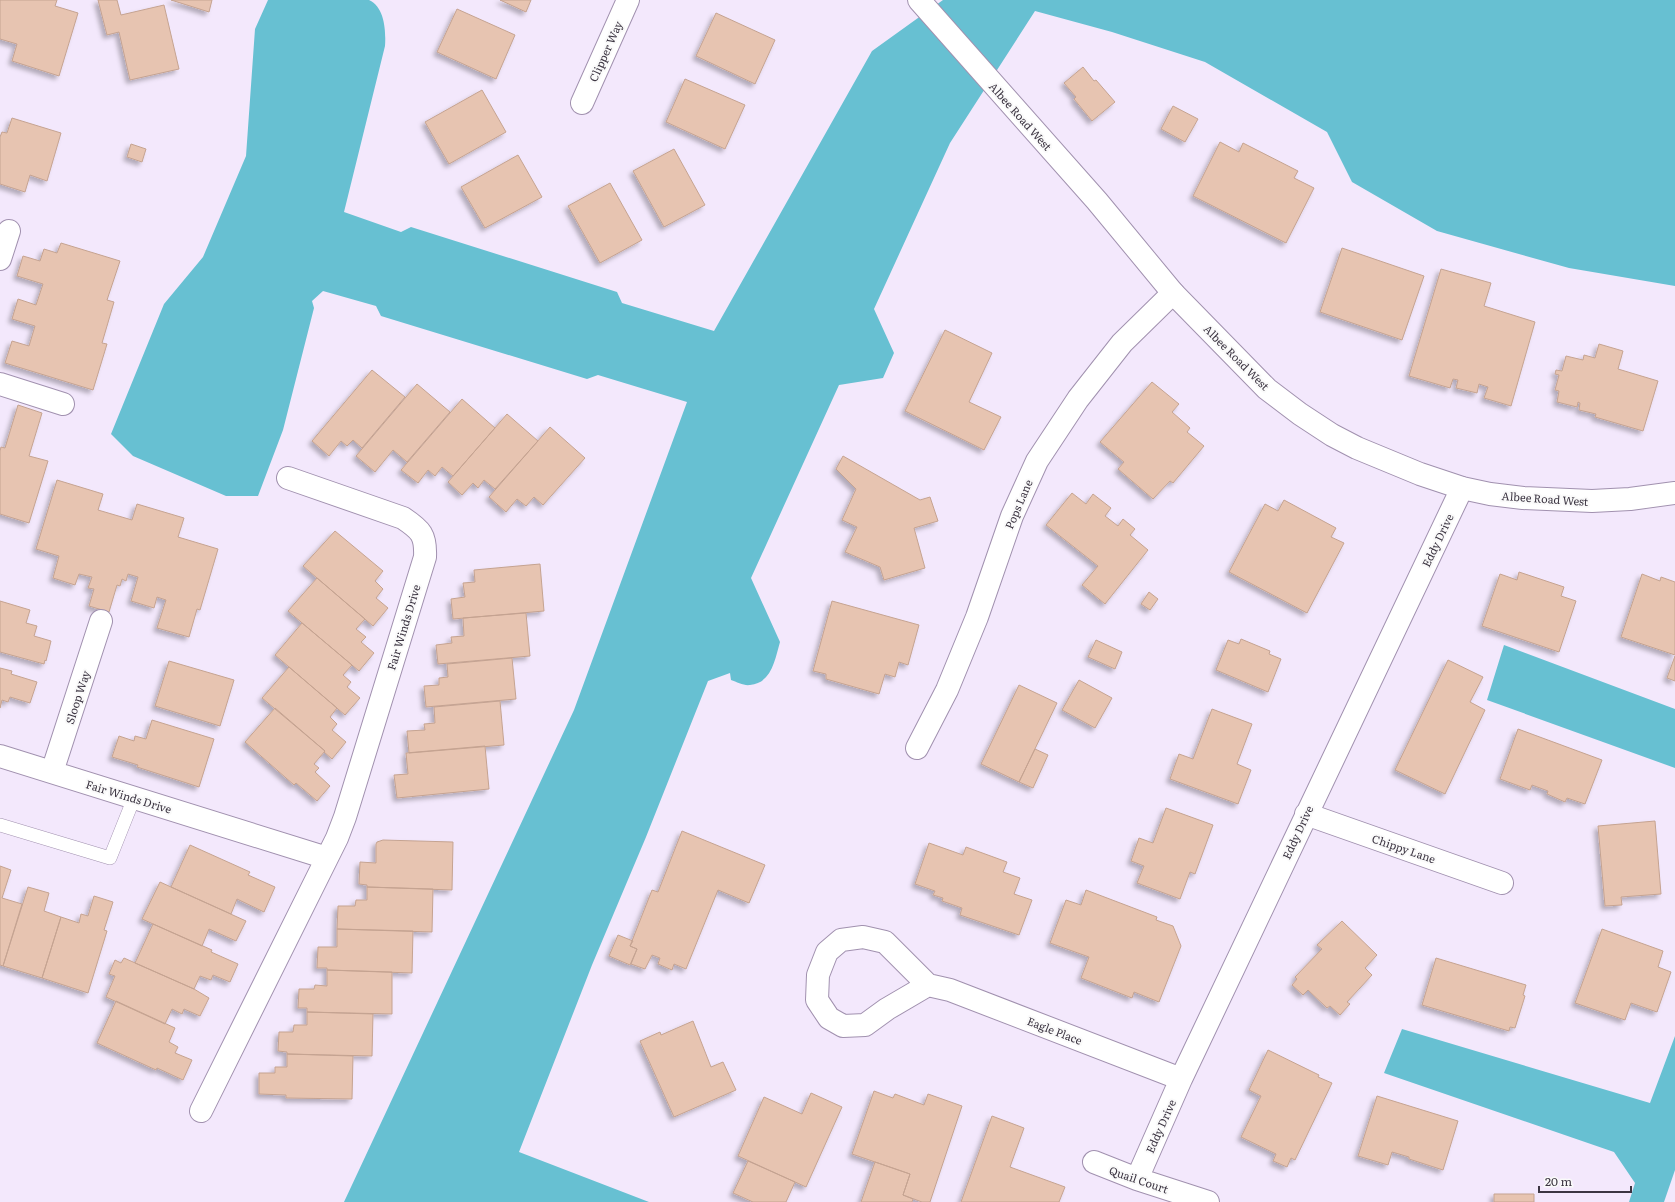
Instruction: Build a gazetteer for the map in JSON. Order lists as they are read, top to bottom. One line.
{"streets":{"street":["Clipper Way","Albee Road West","Pops Lane","Eddy Drive","Fair Winds Drive","Sloop Way","Chippy Lane","Eagle Place","Quail Court"]},"crossings":[["Albee Road West","Pops Lane"],["Albee Road West","Eddy Drive"],["Eddy Drive","Chippy Lane"],["Eddy Drive","Eagle Place"],["Eddy Drive","Quail Court"],["Fair Winds Drive","Sloop Way"]],"scale_bar":"20 m"}
